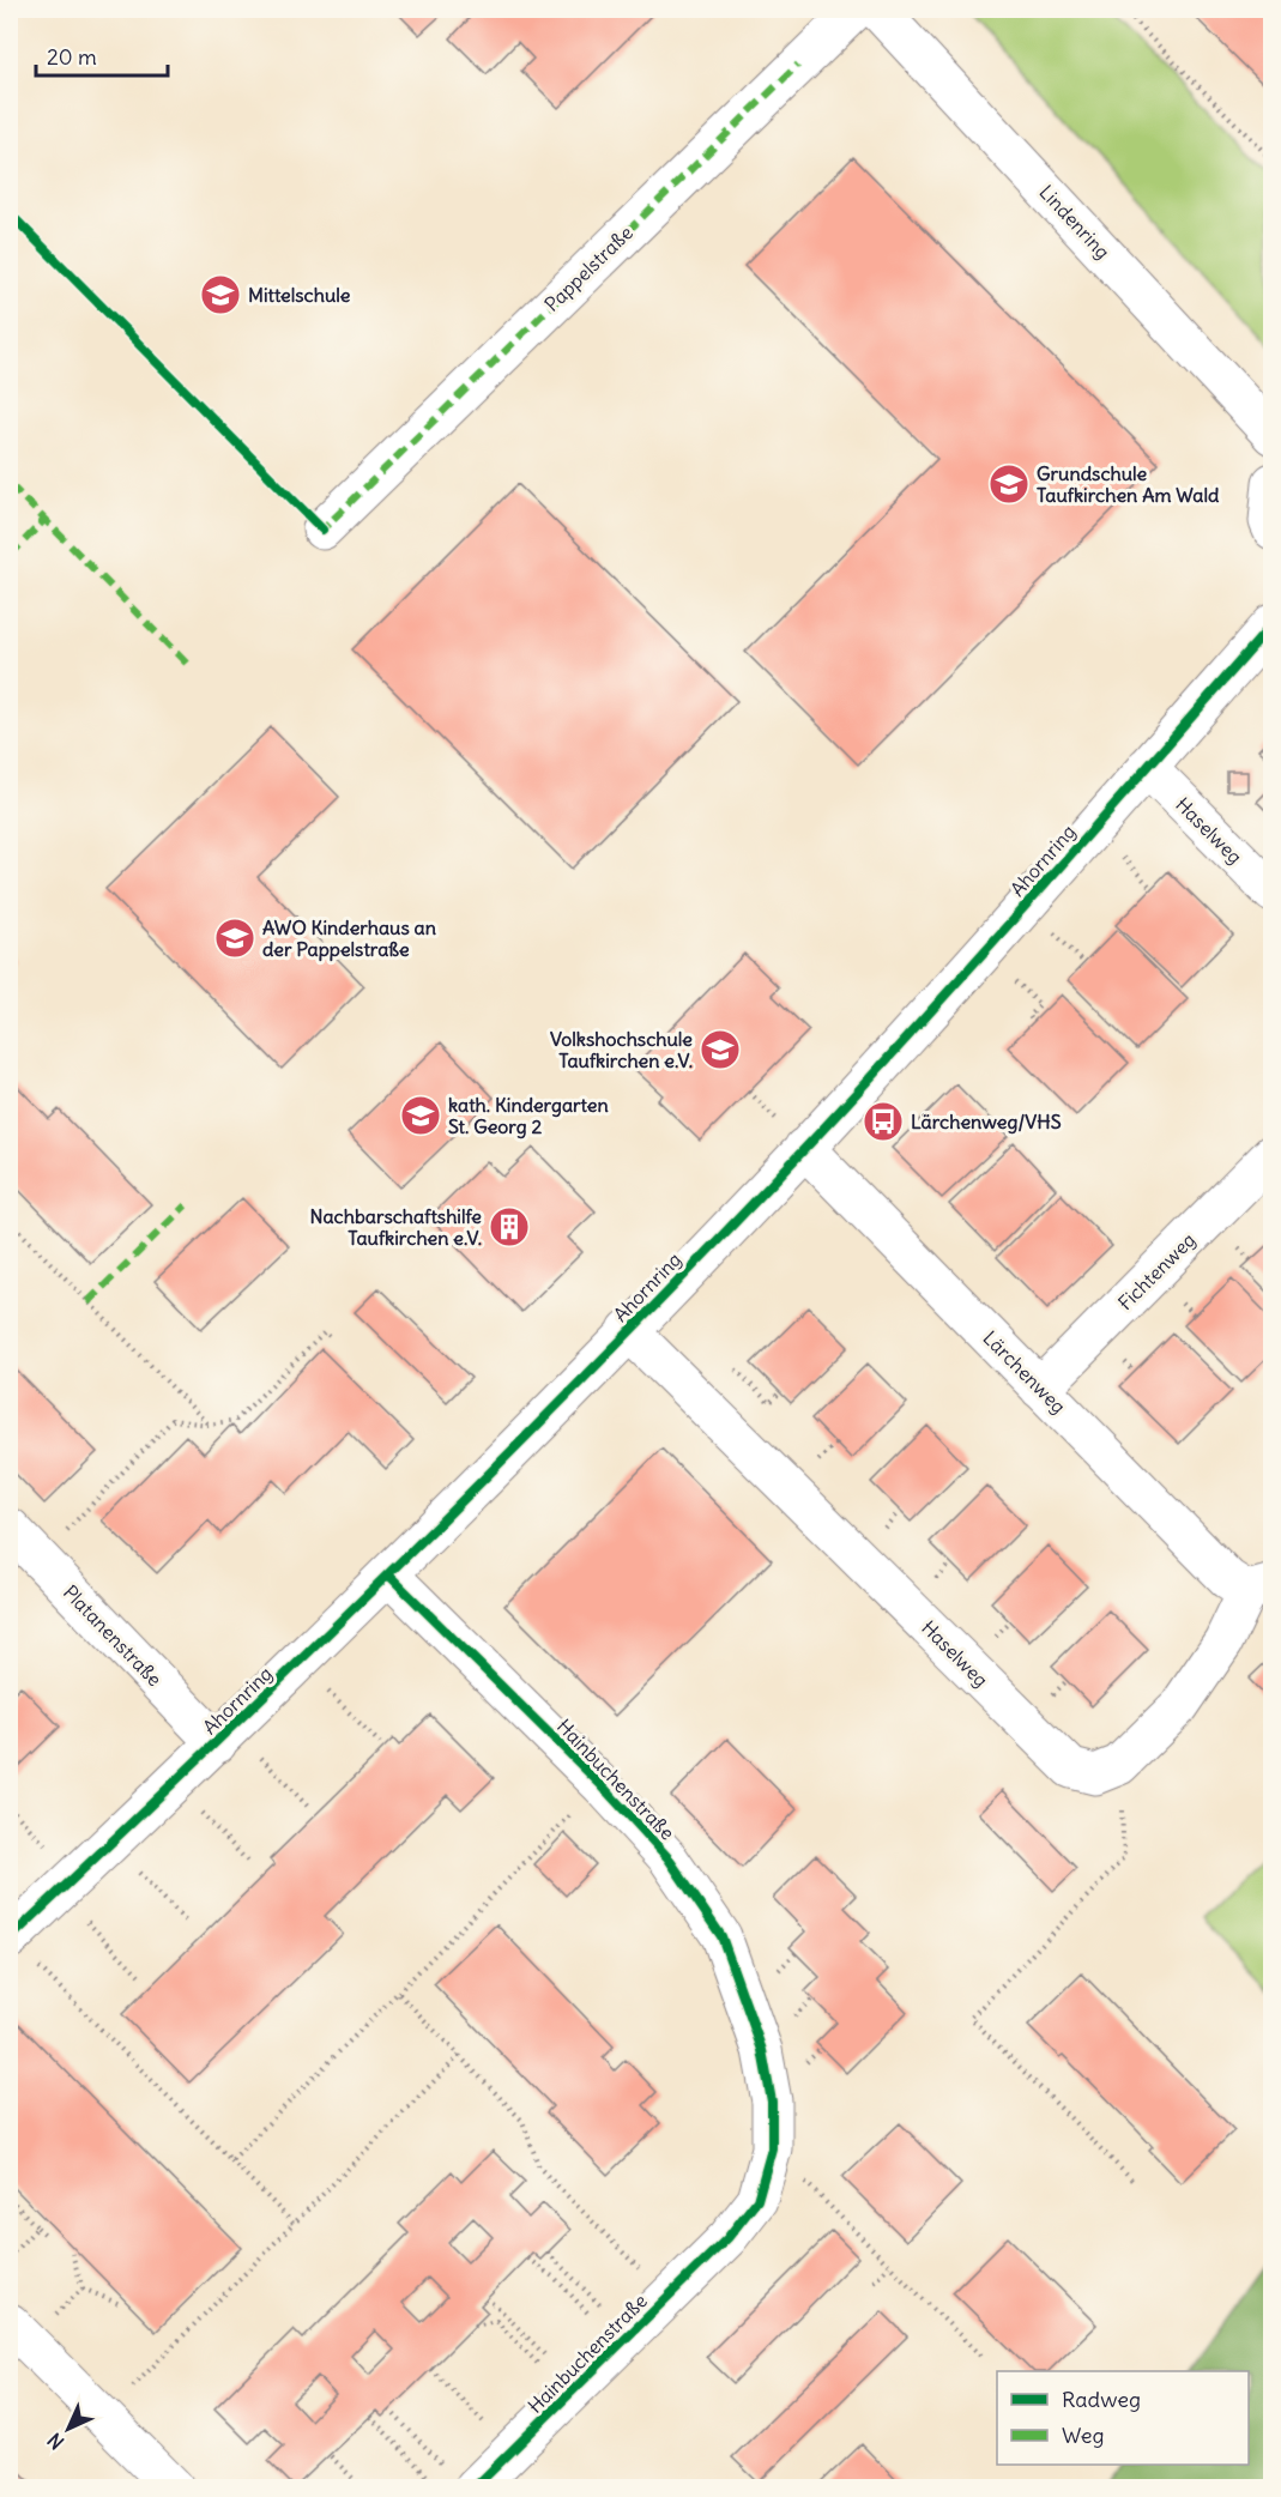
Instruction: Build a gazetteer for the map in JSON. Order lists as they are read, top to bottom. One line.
{"streets":{"street":["Lindenring","Pappelstraße","Haselweg","Ahornring","Fichtenweg","Lärchenweg","Platanenstraße","Hainbuchenstraße"]},"crossings":[["Haselweg","Ahornring"],["Ahornring","Lärchenweg"],["Ahornring","Platanenstraße"],["Ahornring","Hainbuchenstraße"],["Fichtenweg","Lärchenweg"]],"places":{"school or university":["Mittelschule","Grundschule Taufkirchen Am Wald","AWO Kinderhaus an der Pappelstraße","Volkshochschule Taufkirchen e.V.","kath. Kindergarten St. Georg 2"],"bus stop":["Lärchenweg/VHS"],"building":["Nachbarschaftshilfe Taufkirchen e.V."]},"legend":["Radweg","Weg"],"scale_bar":"20 m","north":"bottom left"}
